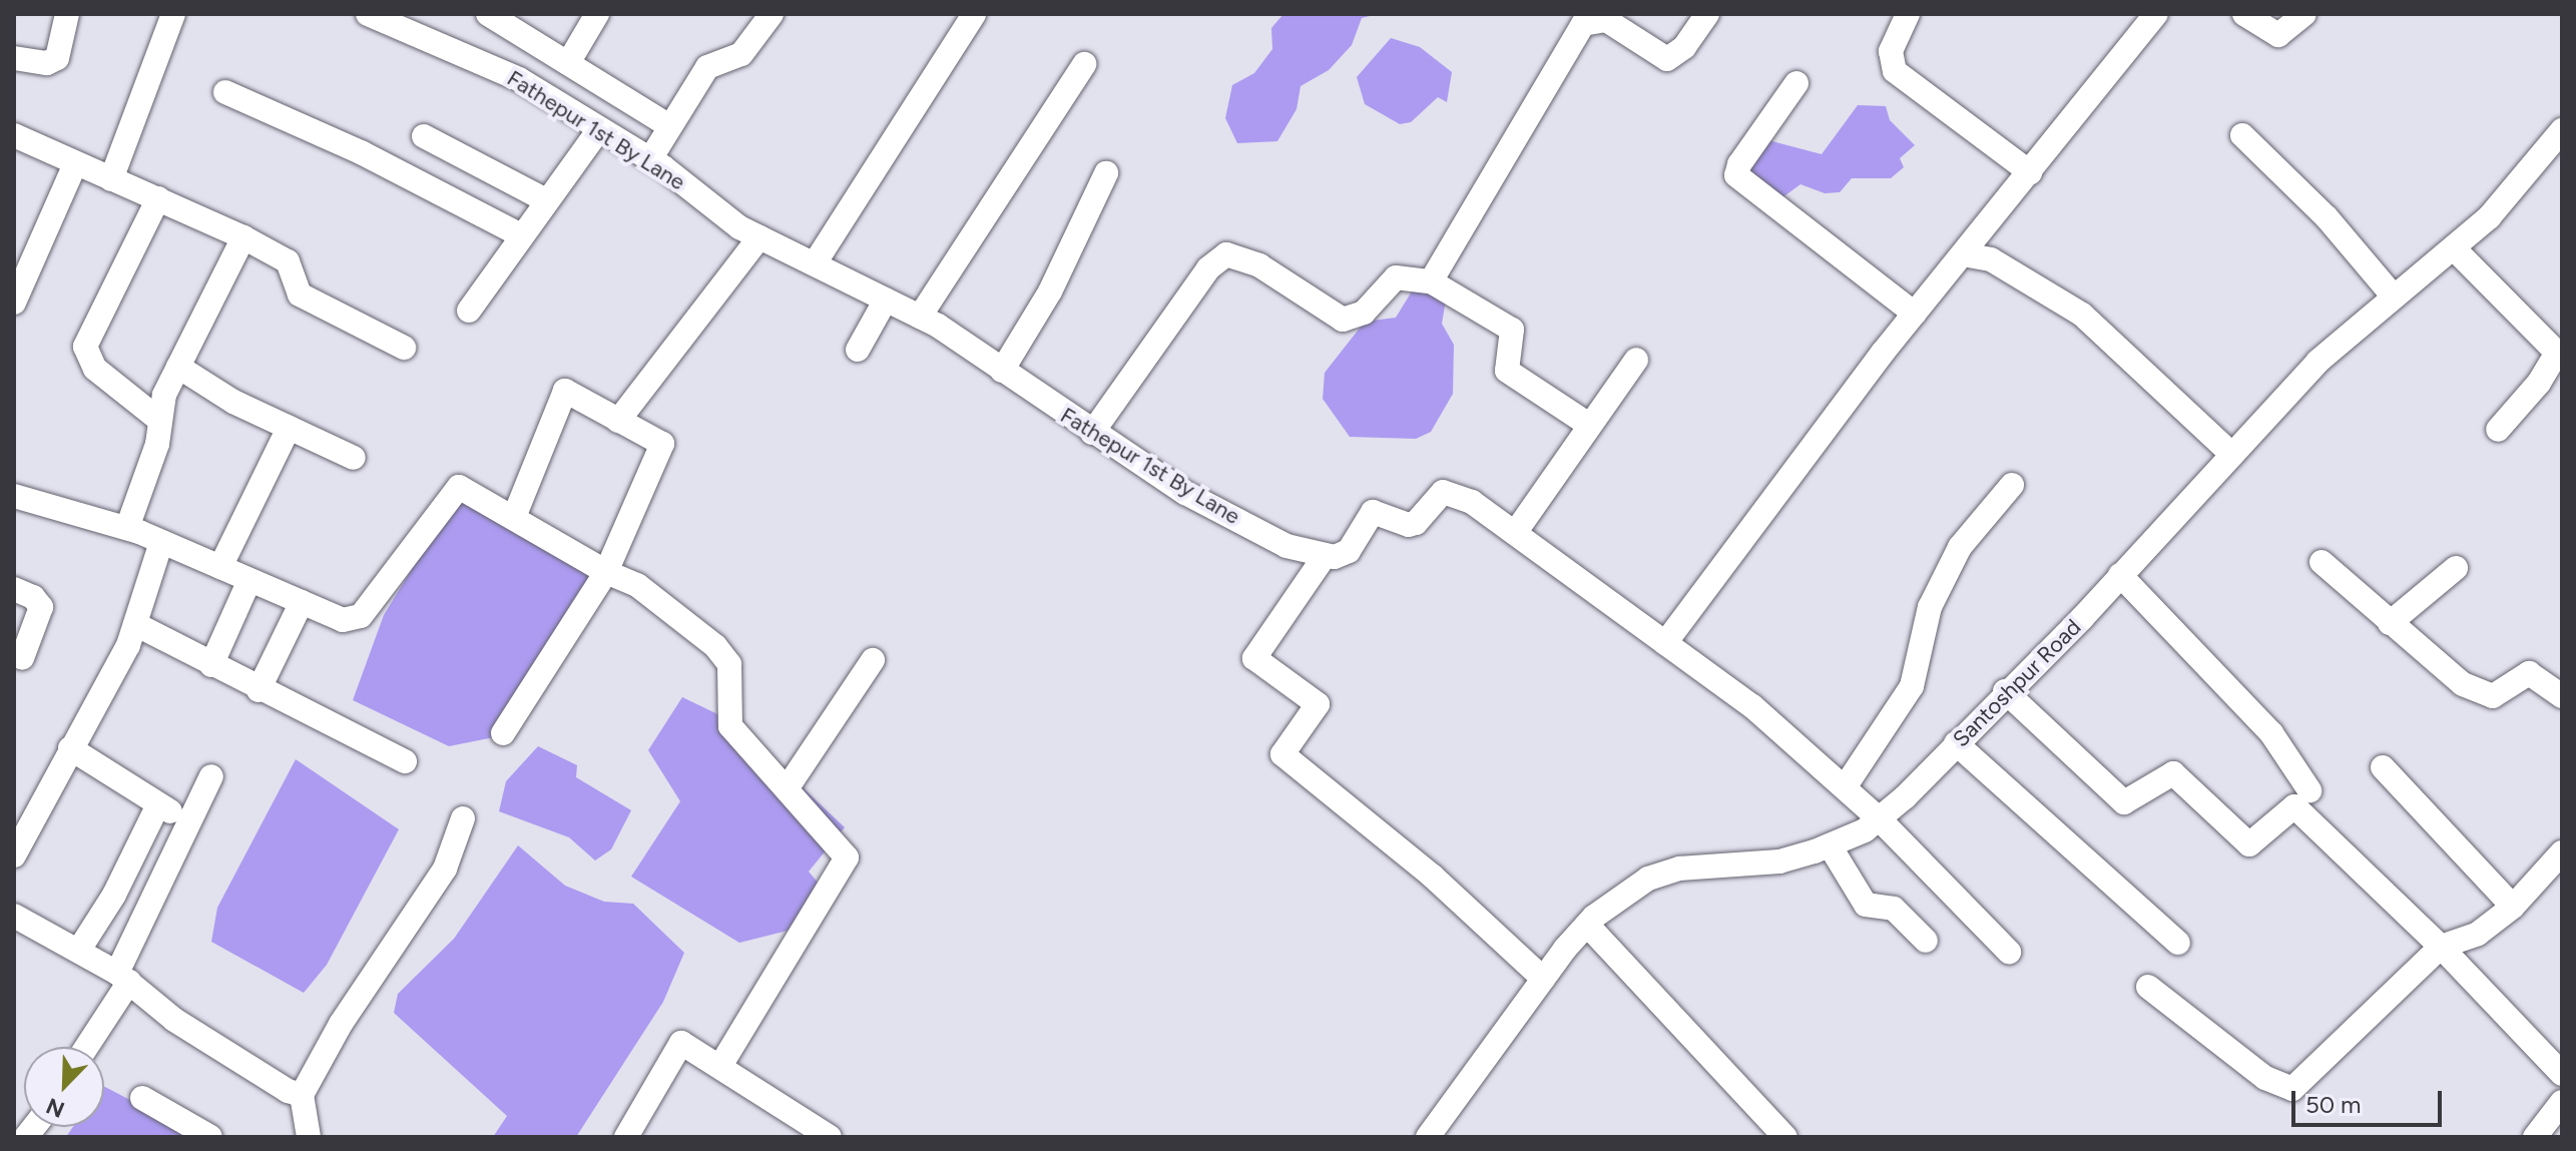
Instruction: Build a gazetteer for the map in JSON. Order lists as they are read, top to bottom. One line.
{"streets":{"street":["Fathepur 1st By Lane","Santoshpur Road"]},"scale_bar":"50 m","north":"bottom left"}
